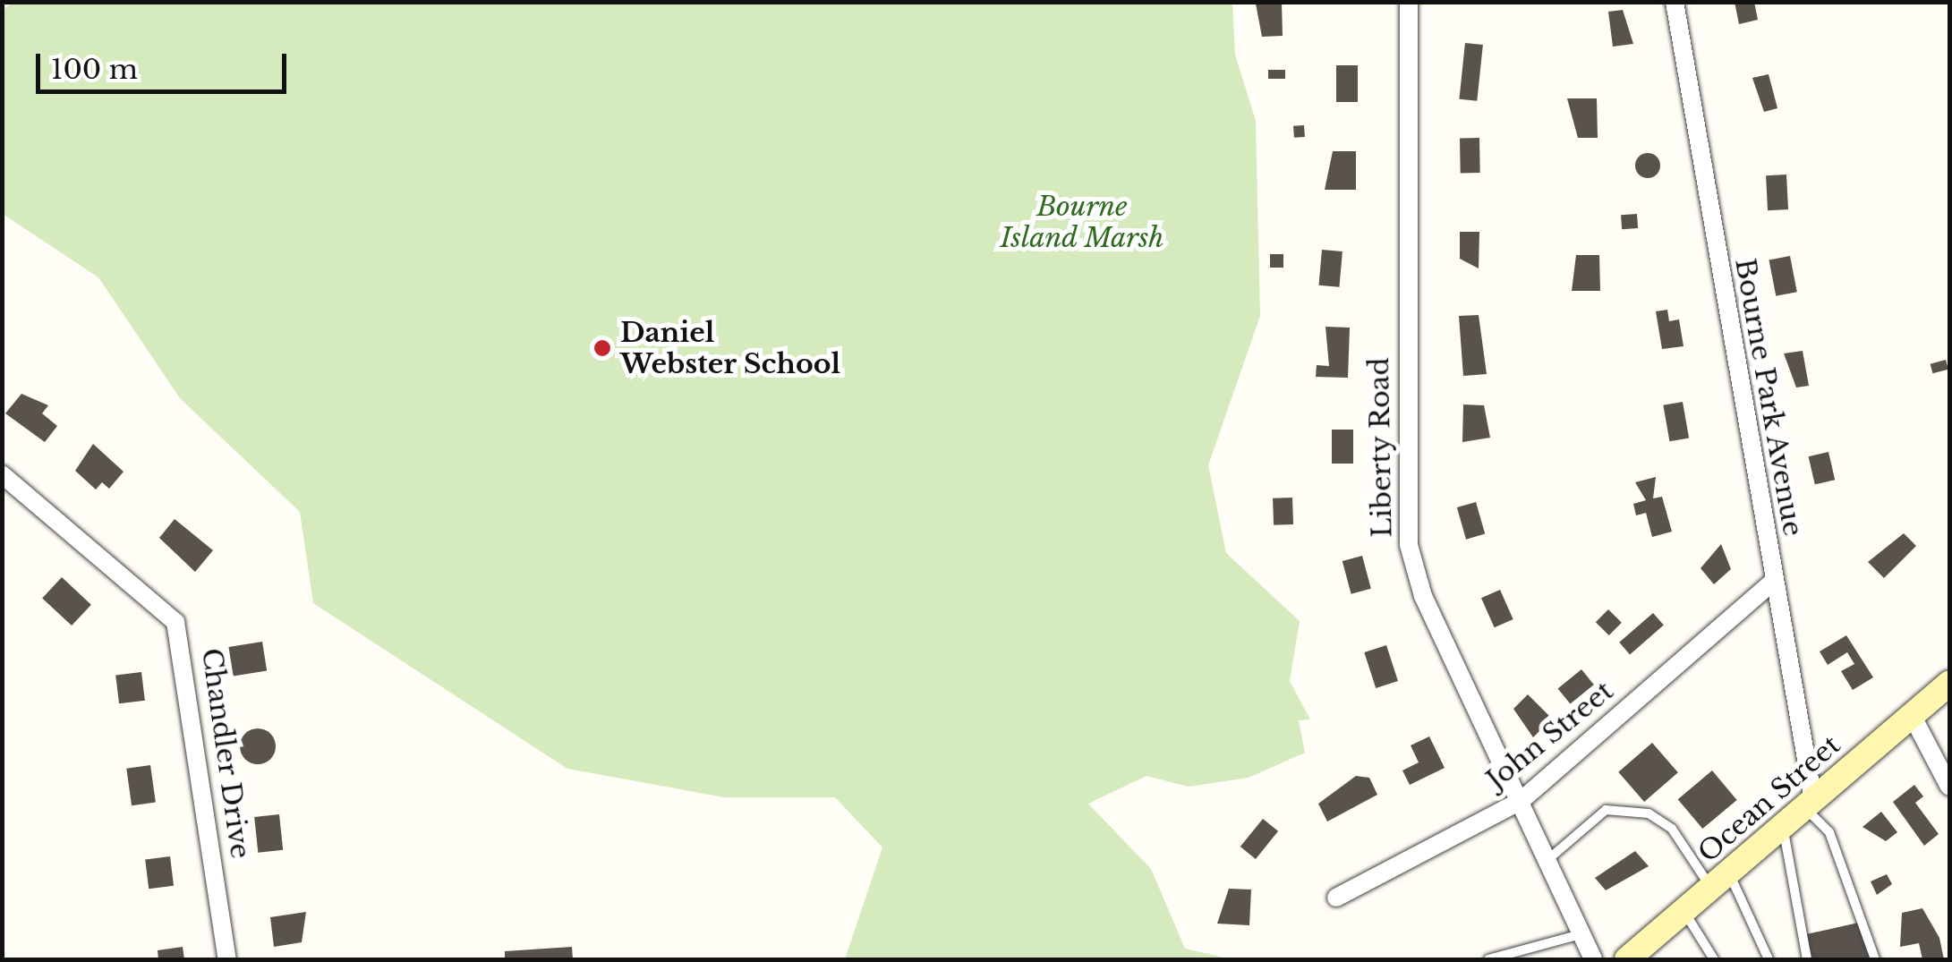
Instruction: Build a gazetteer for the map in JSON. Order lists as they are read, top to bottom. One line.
{"streets":{"main road":["Ocean Street"],"street":["Bourne Park Avenue","Liberty Road","John Street","Chandler Drive"]},"crossings":[["Bourne Park Avenue","John Street"],["Bourne Park Avenue","Ocean Street"],["Liberty Road","John Street"]],"parks":["Bourne Island Marsh"],"places":["Daniel Webster School"],"scale_bar":"100 m"}
